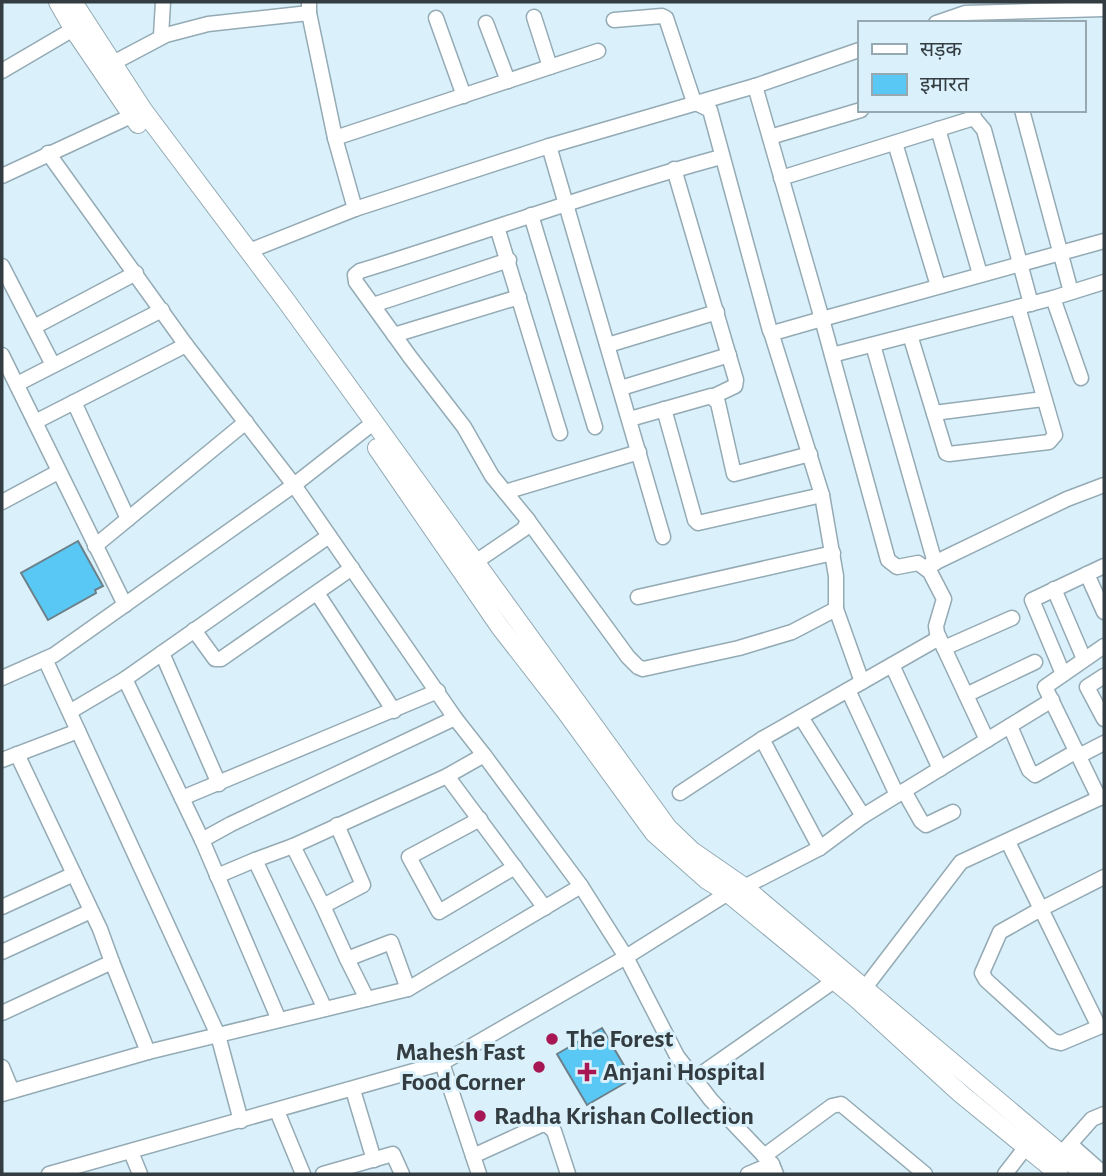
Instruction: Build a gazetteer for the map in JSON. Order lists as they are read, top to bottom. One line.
{"places":{"other":["The Forest","Mahesh Fast Food Corner","Radha Krishan Collection"],"health":["Anjani Hospital"]},"legend":["सड़क","इमारत"]}
